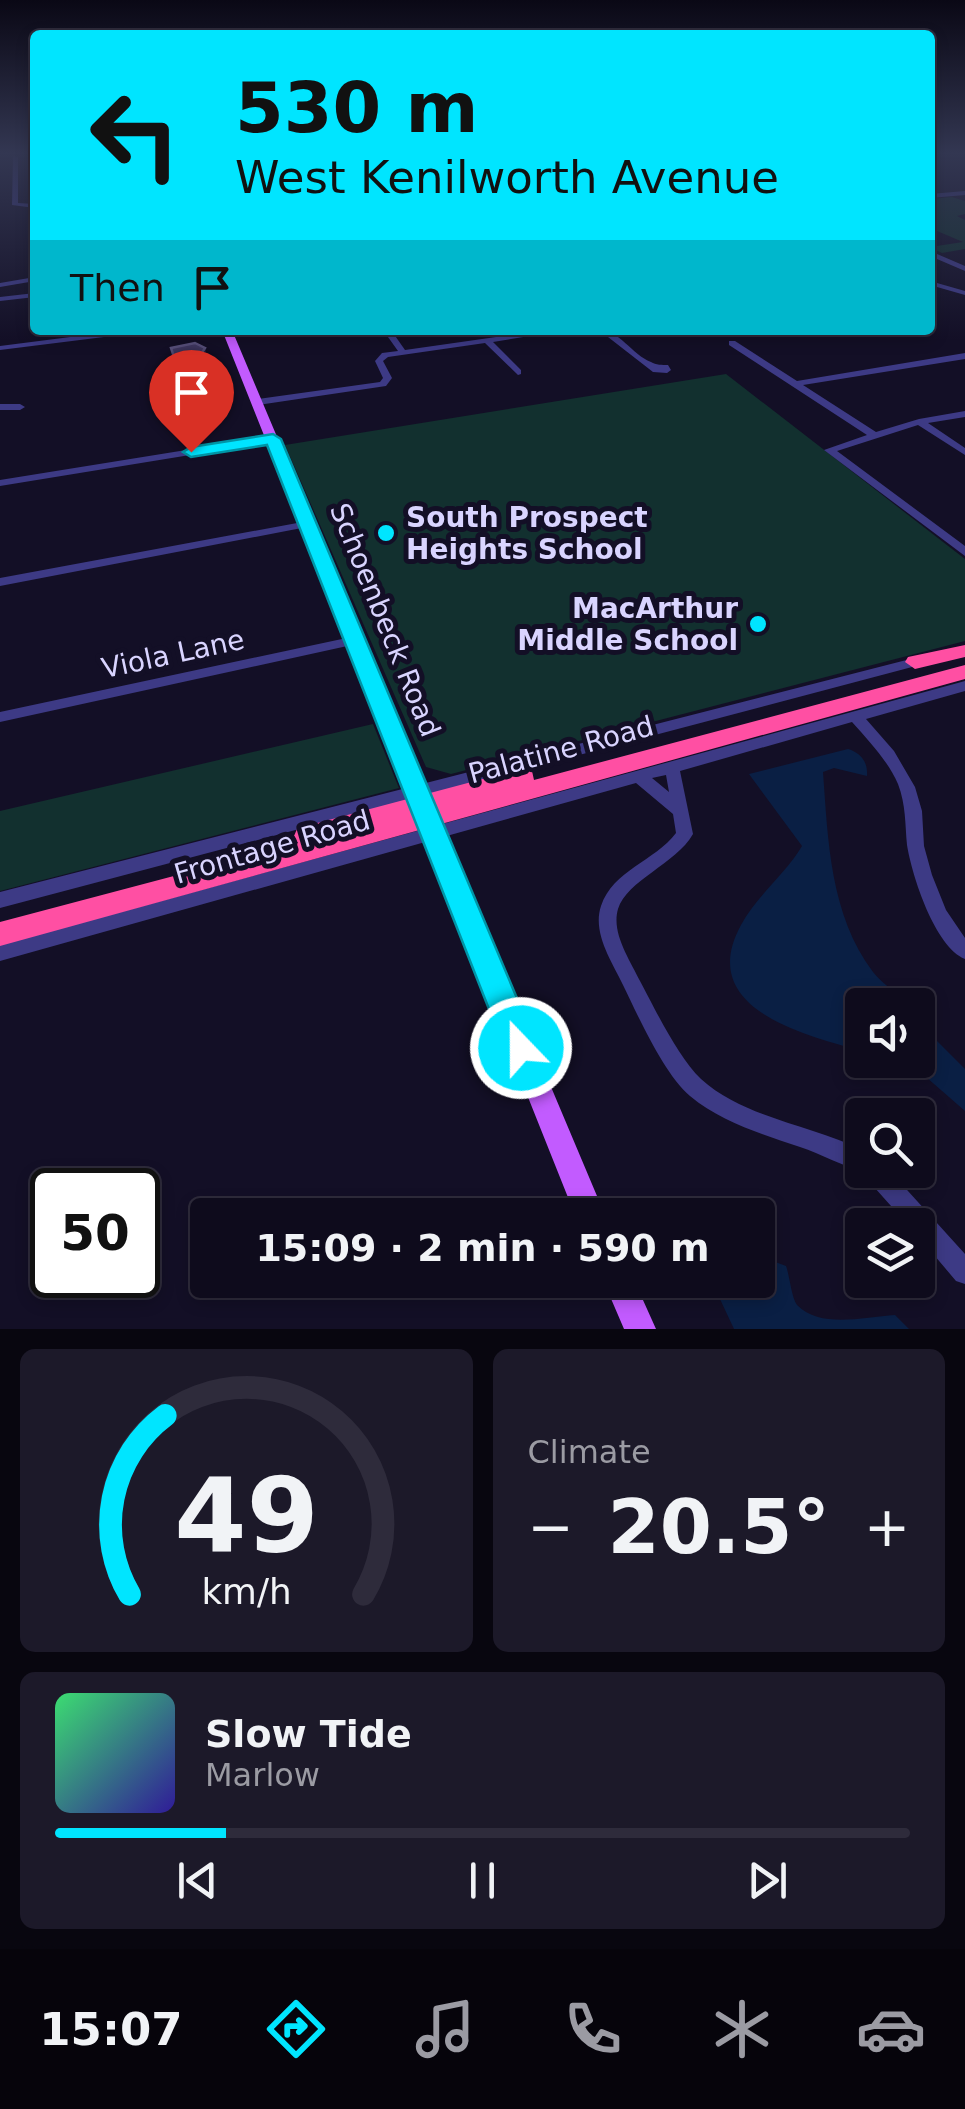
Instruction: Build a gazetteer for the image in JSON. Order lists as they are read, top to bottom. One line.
{"streets":{"highway":["Palatine Road"],"main road":["Schoenbeck Road"],"street":["Viola Lane","Frontage Road"]},"crossings":[["Schoenbeck Road","Viola Lane"],["Schoenbeck Road","Palatine Road"],["Schoenbeck Road","Frontage Road"],["Palatine Road","Frontage Road"]],"places":["South Prospect Heights School","MacArthur Middle School"],"page":{"turn":["530 m","West Kenilworth Avenue"],"then":"Then","limit":"50","trip":"15:09 · 2 min · 590 m","tile":"Climate","heat":["−","20.5°","+"],"song":["Slow Tide","Marlow"],"tabs":"15:07","gauge":["49","km/h"]}}
